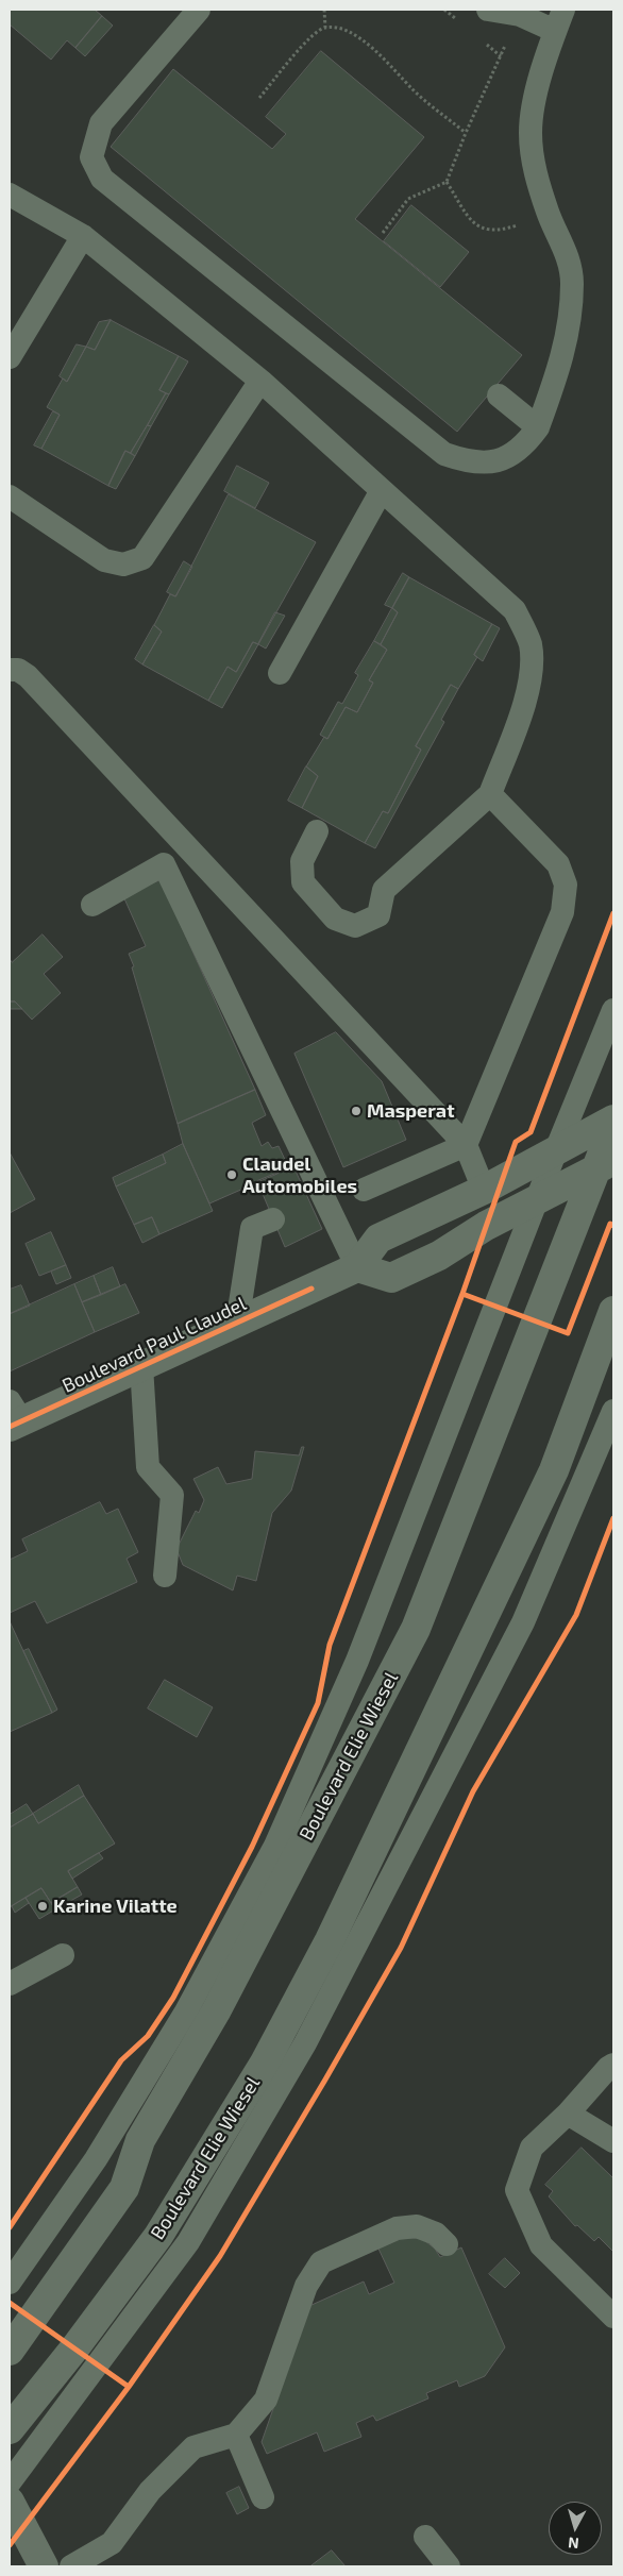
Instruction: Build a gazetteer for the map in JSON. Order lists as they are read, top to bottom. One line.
{"streets":{"street":["Boulevard Paul Claudel","Boulevard Elie Wiesel"]},"places":["Masperat","Claudel Automobiles","Karine Vilatte"],"north":"bottom"}
